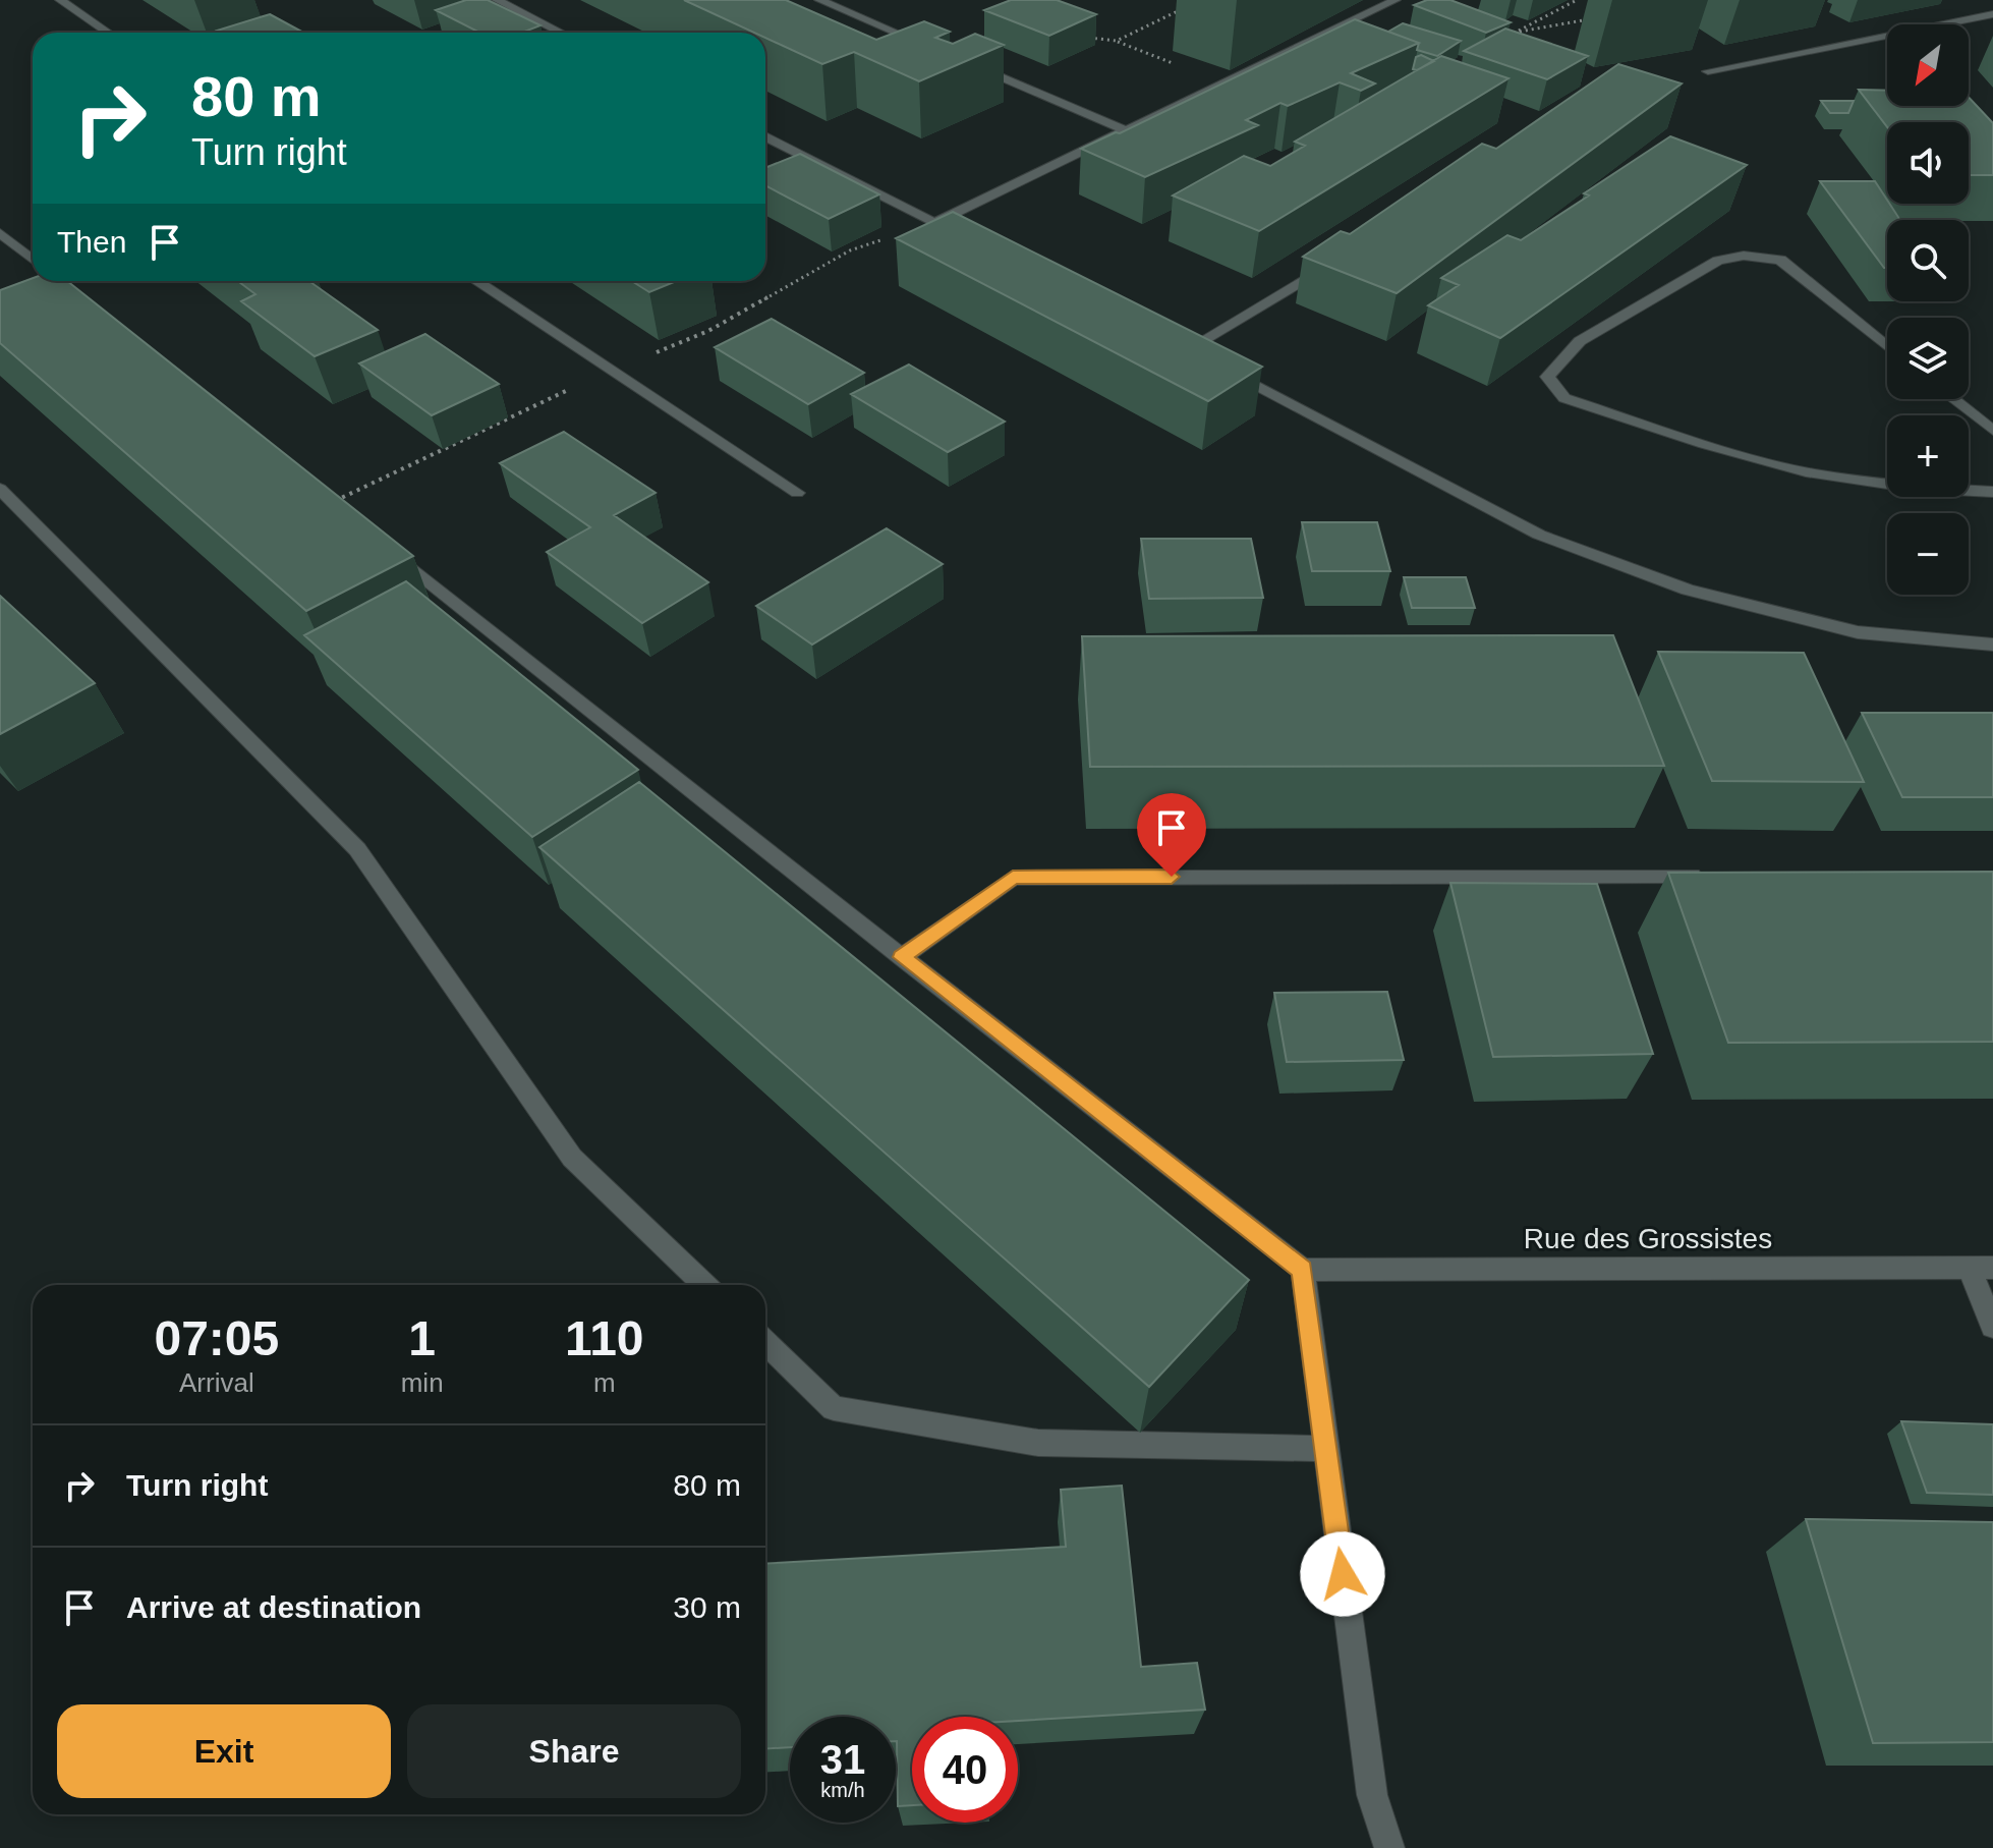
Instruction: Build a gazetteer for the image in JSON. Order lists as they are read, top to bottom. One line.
{"streets":{"street":["Rue des Grossistes"]},"north":"bottom left","page":{"map_buttons":["+","−"],"turn":["80 m","Turn right"],"then":"Then","eta":["07:05","Arrival","1","min","110","m"],"list":[{"name":"Turn right","value":"80 m"},{"name":"Arrive at destination","value":"30 m"}],"buttons":["Exit","Share"],"speed":"31 km/h","limit":"40"}}
